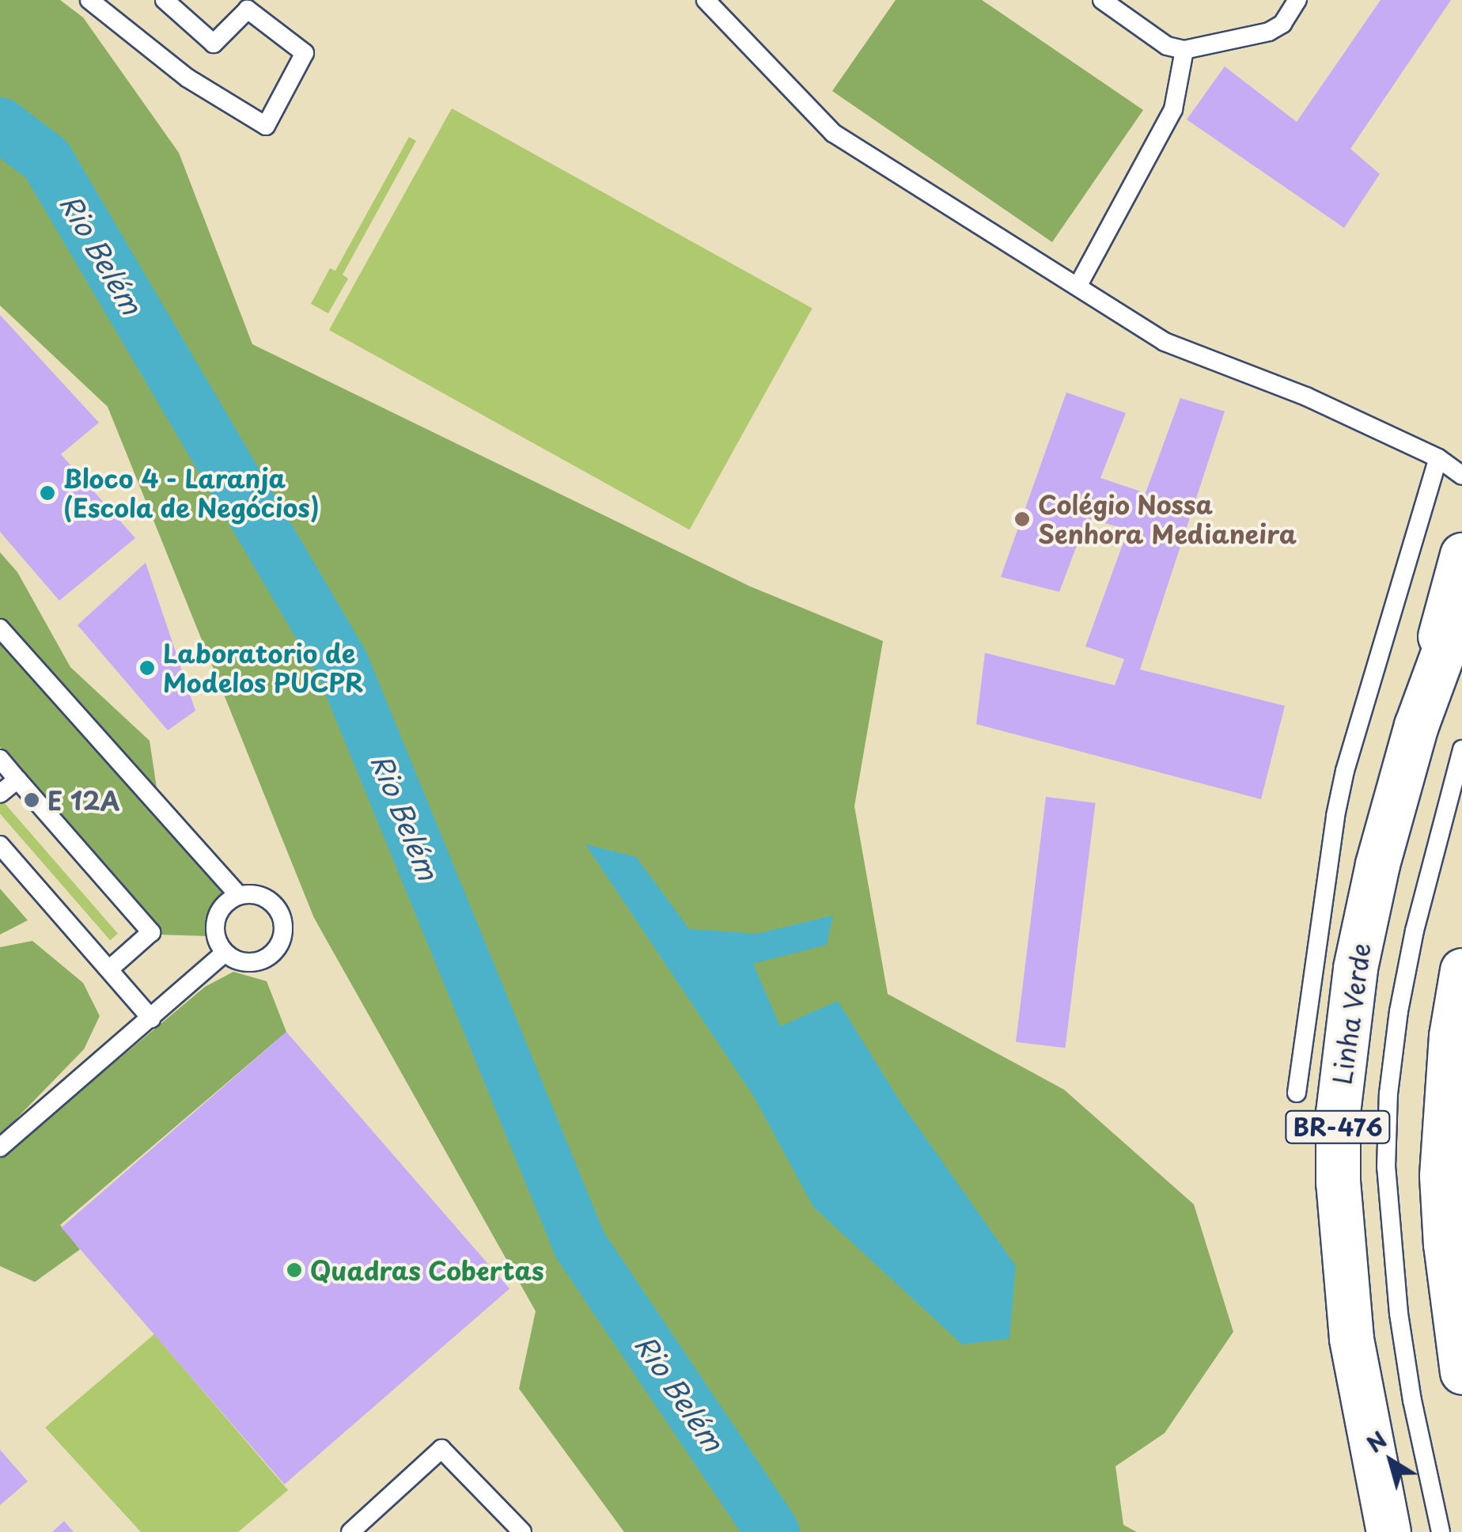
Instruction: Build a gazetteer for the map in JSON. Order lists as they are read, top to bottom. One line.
{"streets":{"main road":["Linha Verde","BR-476"]},"water":["Rio Belém"],"places":["Bloco 4 - Laranja (Escola de Negócios)","Colégio Nossa Senhora Medianeira","Laboratorio de Modelos PUCPR","E 12A","Quadras Cobertas"],"north":"top left"}
